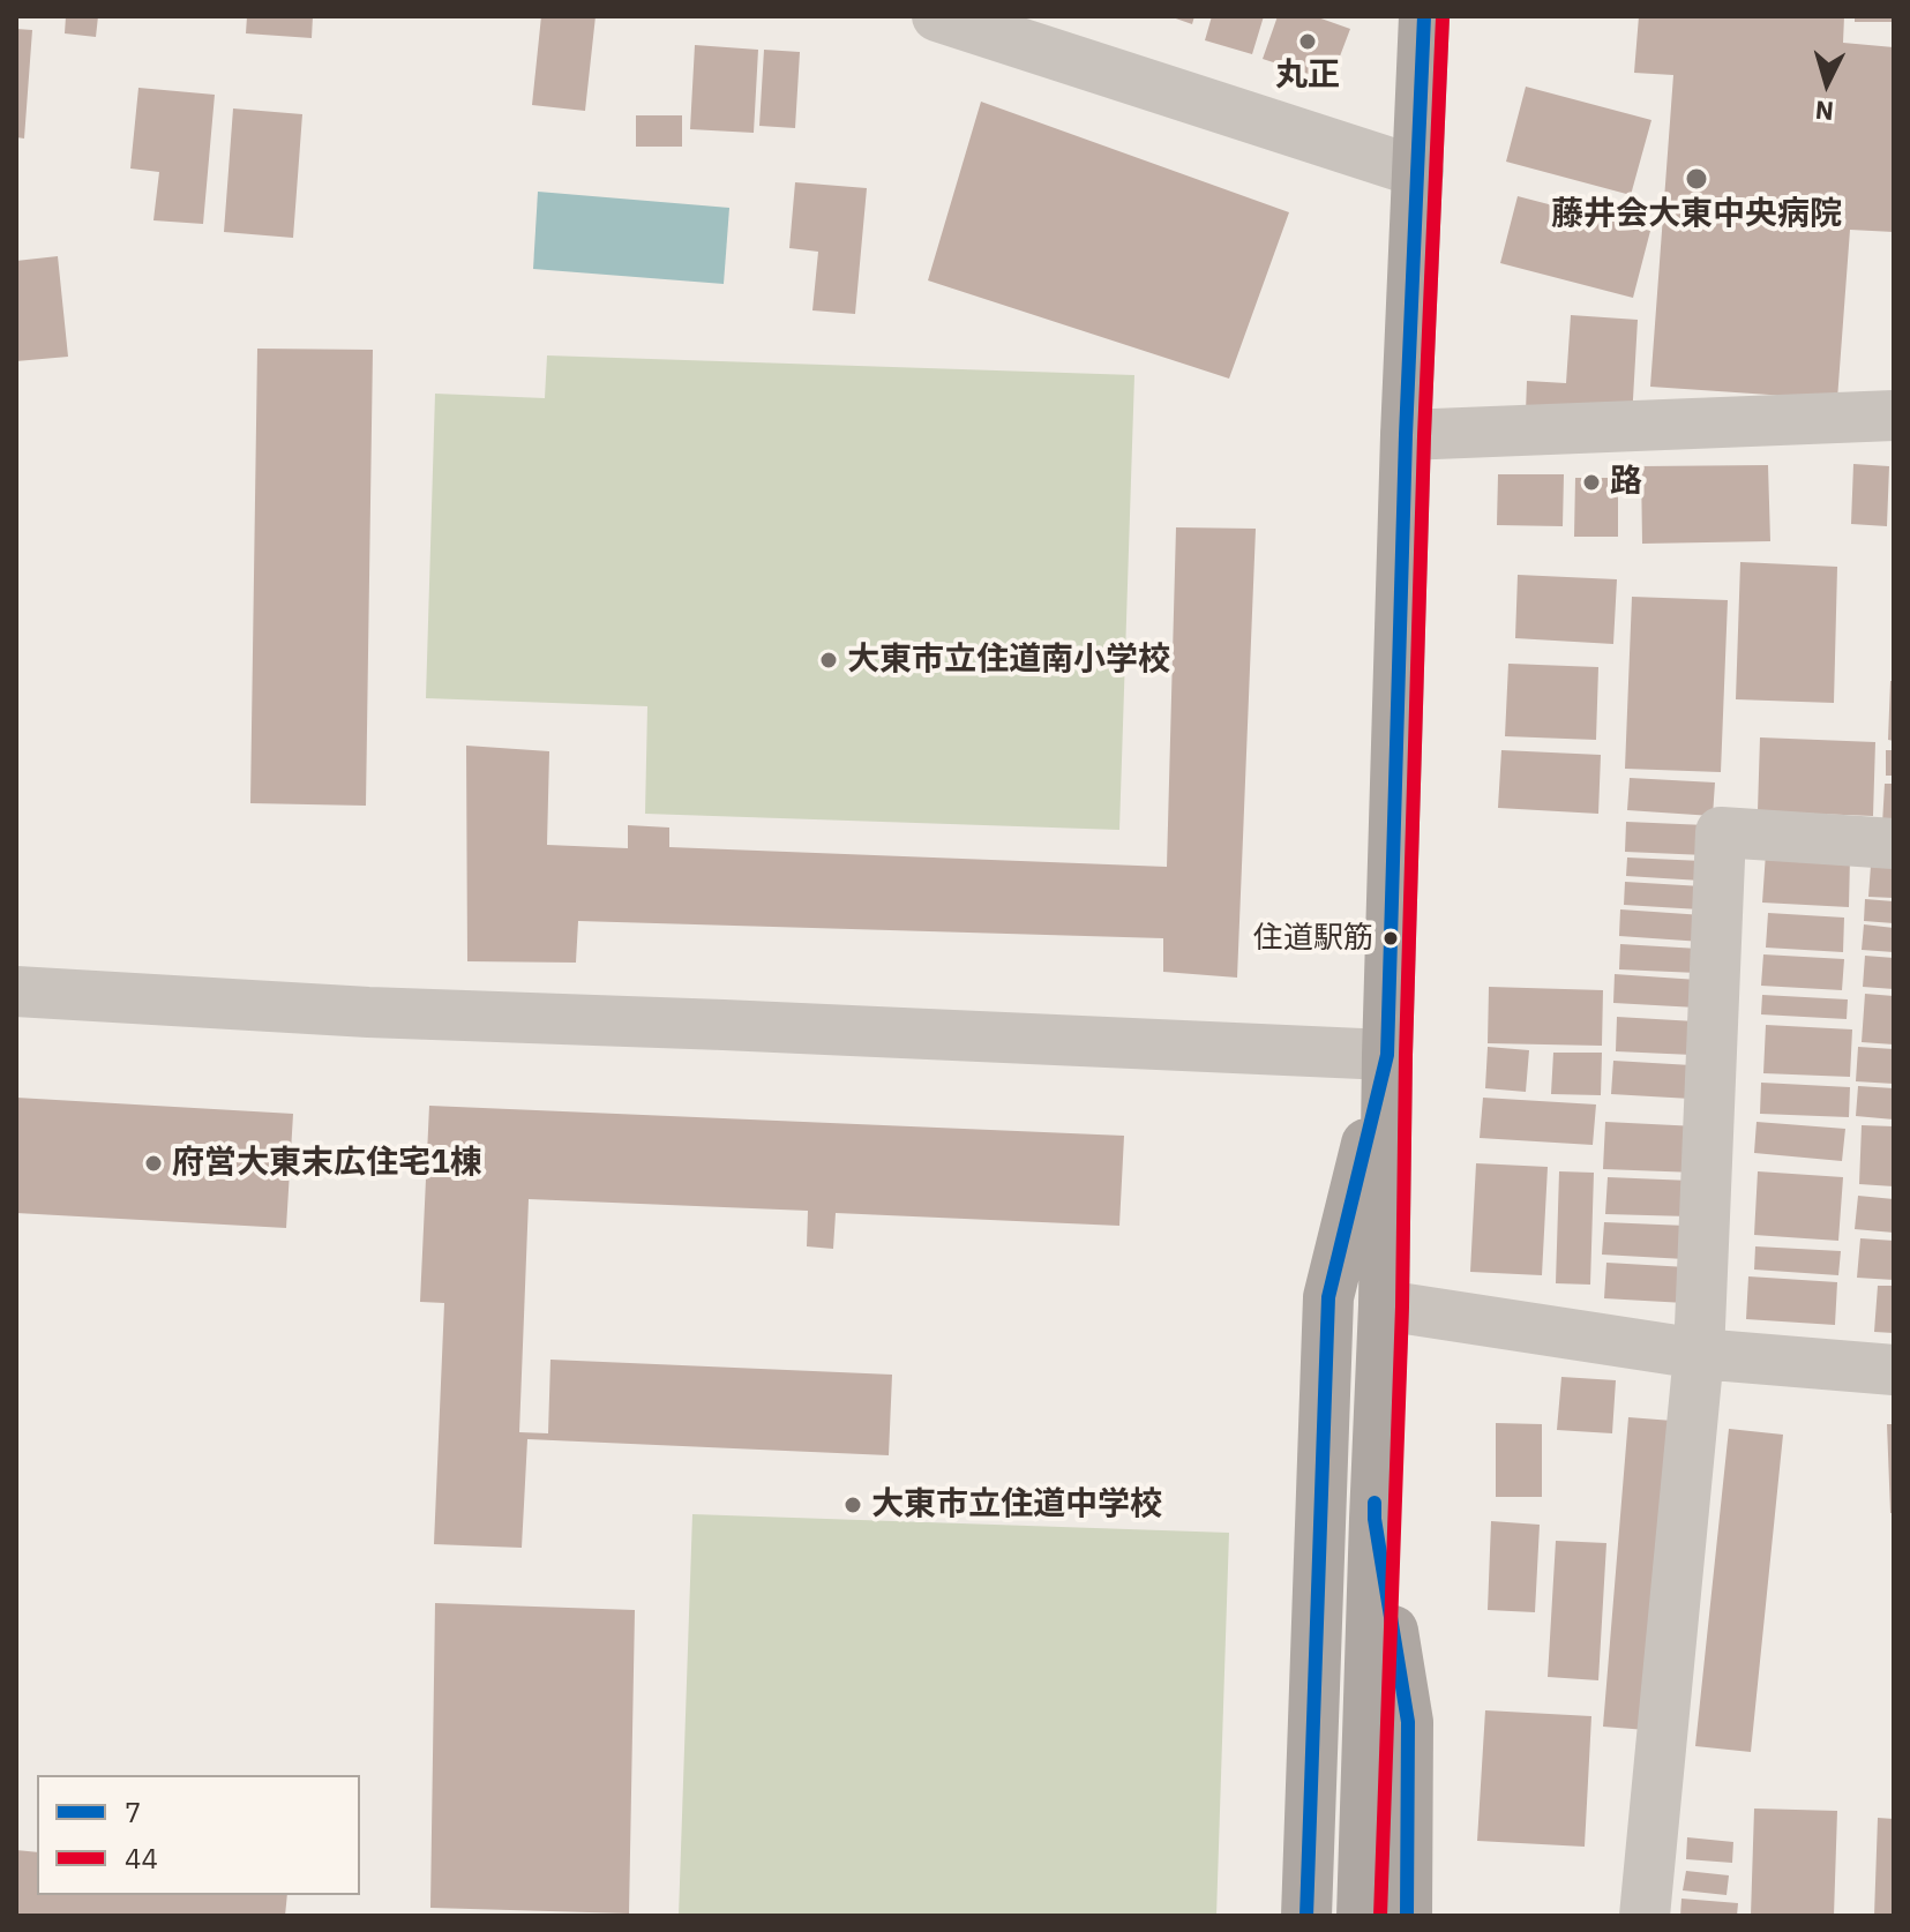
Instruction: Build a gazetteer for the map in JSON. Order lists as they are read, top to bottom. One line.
{"places":["丸正","藤井会大東中央病院","路","大東市立住道南小学校","住道駅筋","府営大東末広住宅1棟","大東市立住道中学校"],"lines":["transit line 7","transit line 44"],"legend":["7","44"],"north":"bottom"}
